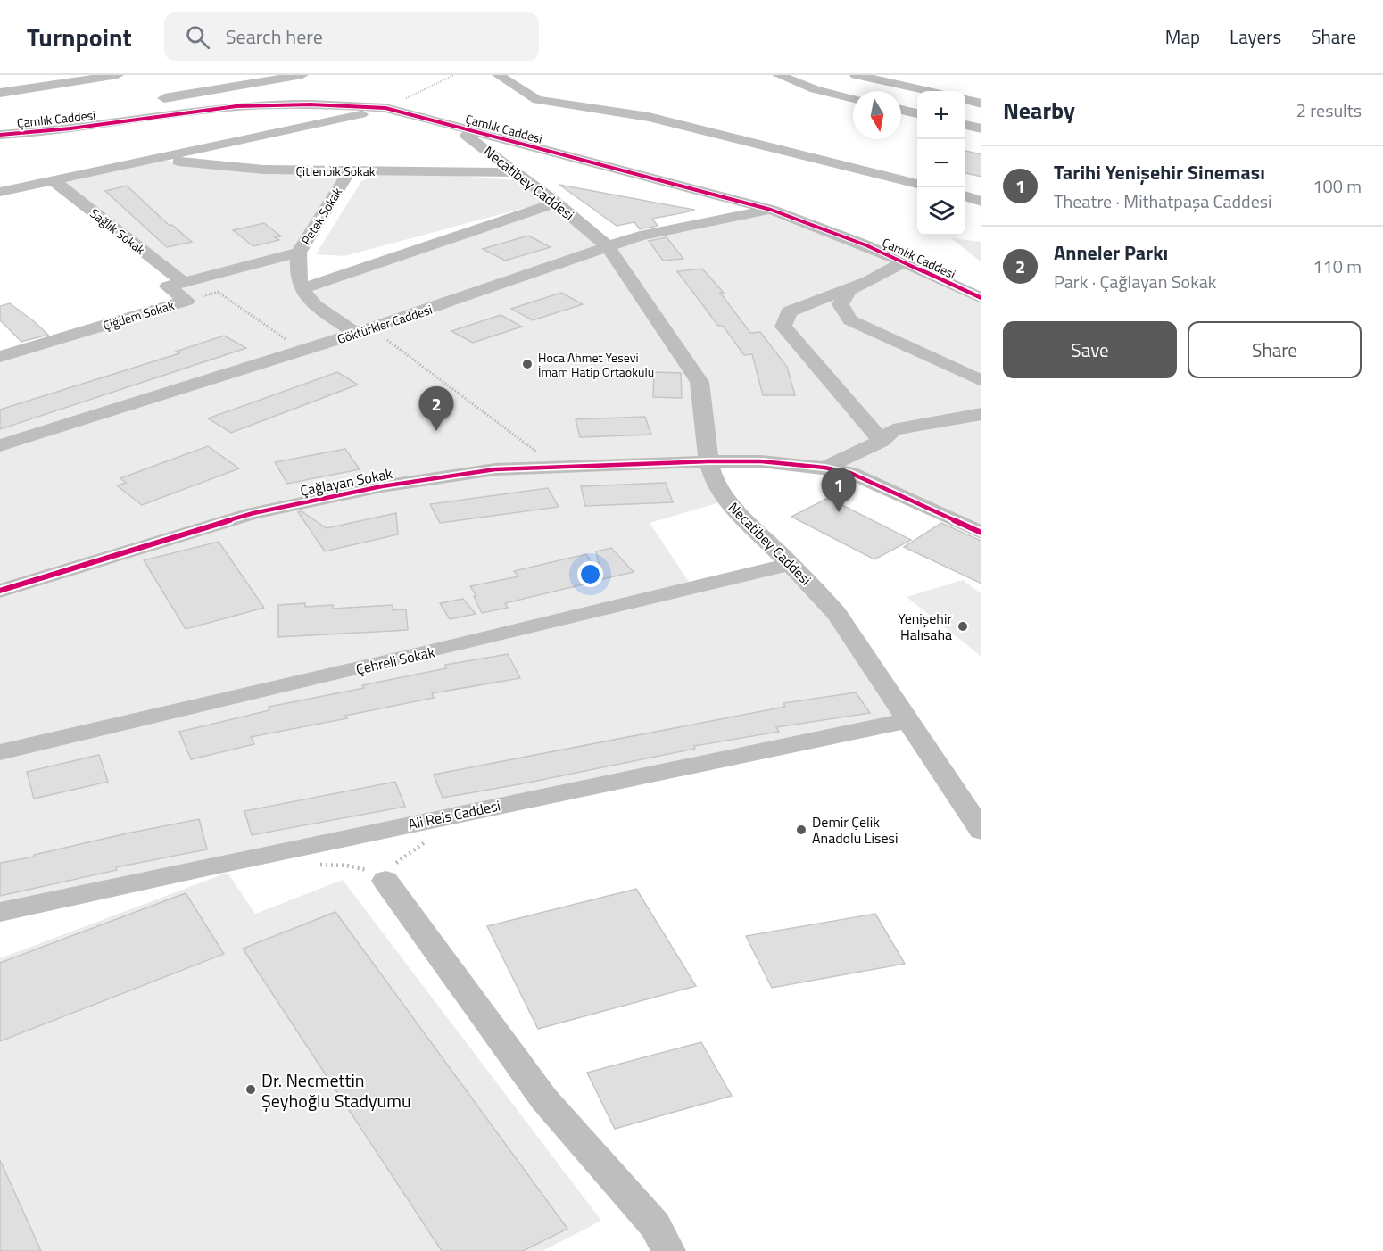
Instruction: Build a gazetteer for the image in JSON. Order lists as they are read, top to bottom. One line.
{"streets":{"street":["Çamlık Caddesi","Çitlenbik Sokak","Necatibey Caddesi","Petek Sokak","Sağlık Sokak","Çiğdem Sokak","Göktürkler Caddesi","Çağlayan Sokak","Çehreli Sokak","Ali Reis Caddesi"]},"crossings":[["Çamlık Caddesi","Necatibey Caddesi"],["Çamlık Caddesi","Göktürkler Caddesi"],["Çitlenbik Sokak","Necatibey Caddesi"],["Çitlenbik Sokak","Petek Sokak"],["Necatibey Caddesi","Göktürkler Caddesi"],["Necatibey Caddesi","Çağlayan Sokak"],["Necatibey Caddesi","Çehreli Sokak"],["Necatibey Caddesi","Ali Reis Caddesi"],["Petek Sokak","Çiğdem Sokak"],["Sağlık Sokak","Çiğdem Sokak"]],"places":["Hoca Ahmet Yesevi İmam Hatip Ortaokulu","Yenişehir Halısaha","Demir Çelik Anadolu Lisesi","Dr. Necmettin Şeyhoğlu Stadyumu"],"north":"bottom","page":{"header":"Turnpoint","search":"Search here","nav":["Map","Layers","Share"],"heading":["Nearby","2 results"],"map_buttons":["+","−"],"list":[{"mark":"1","name":"Tarihi Yenişehir Sineması","note":"Theatre · Mithatpaşa Caddesi","value":"100 m"},{"mark":"2","name":"Anneler Parkı","note":"Park · Çağlayan Sokak","value":"110 m"}],"buttons":["Save","Share"],"pins":["2","1"]}}
